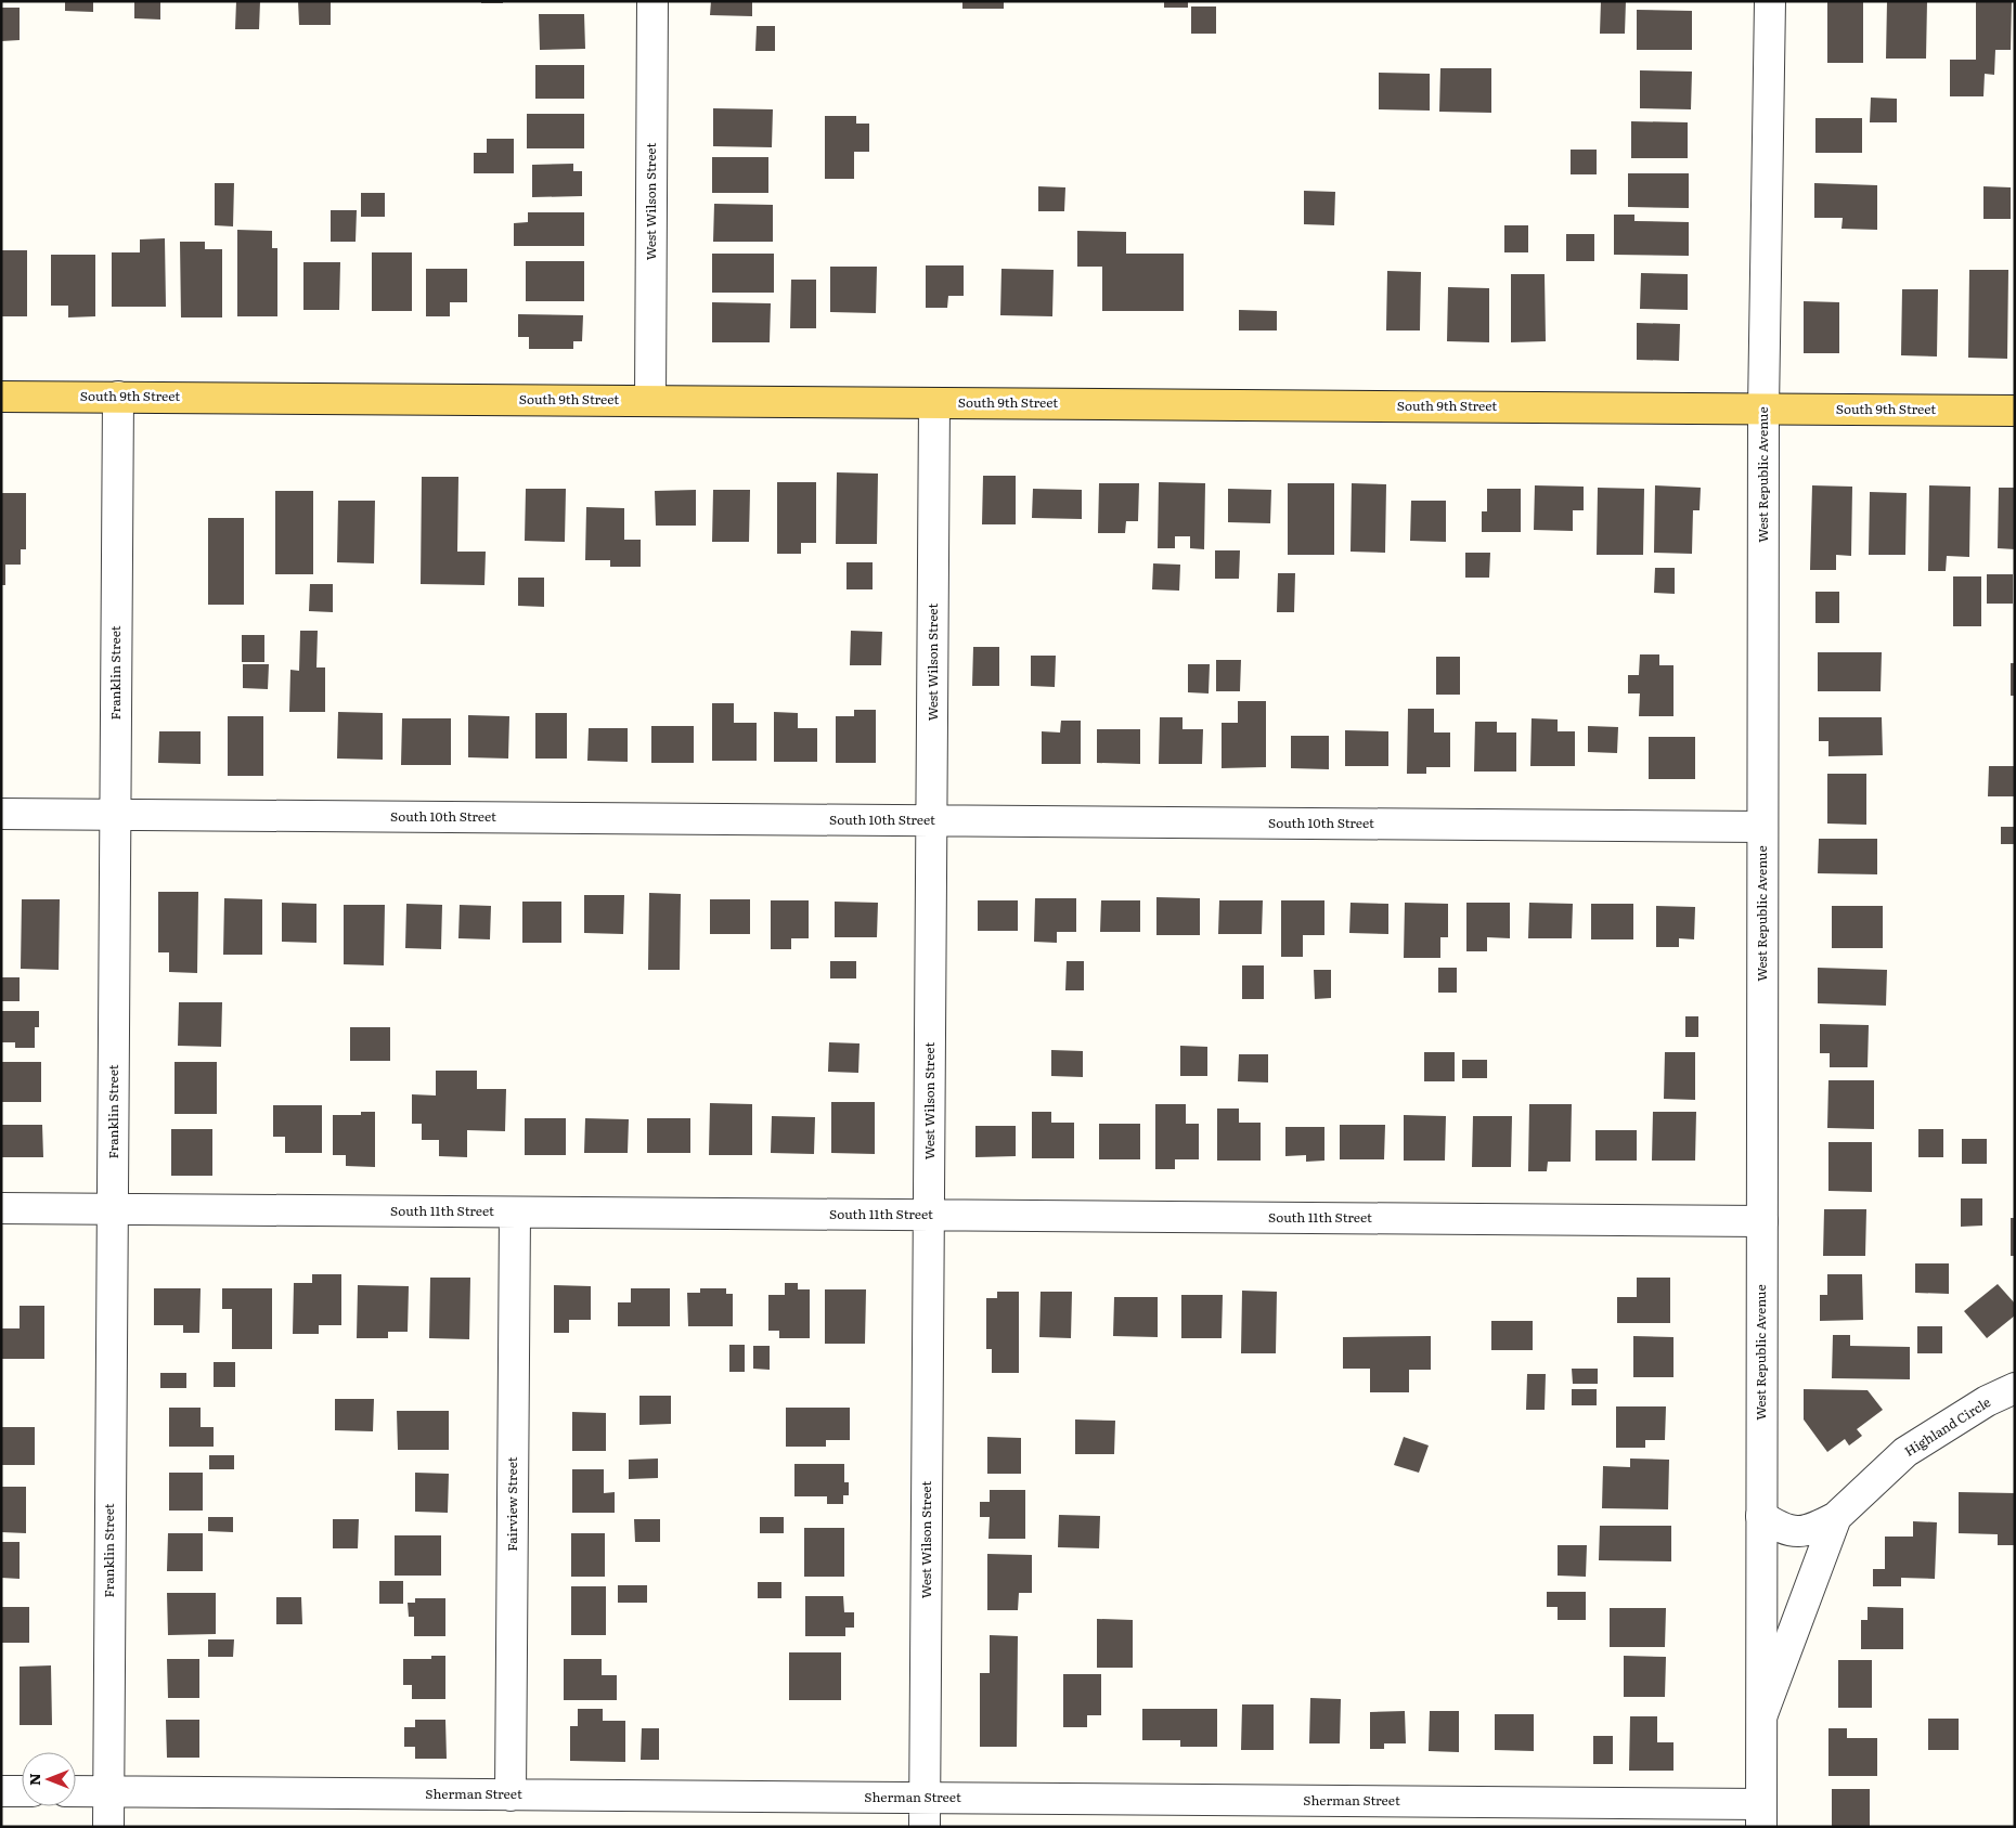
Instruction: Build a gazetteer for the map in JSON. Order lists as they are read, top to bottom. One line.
{"streets":{"main road":["South 9th Street"],"street":["West Wilson Street","West Republic Avenue","Franklin Street","South 10th Street","South 11th Street","Highland Circle","Fairview Street","Sherman Street"]},"crossings":[["West Wilson Street","South 9th Street"],["West Wilson Street","South 10th Street"],["West Wilson Street","South 11th Street"],["West Wilson Street","Sherman Street"],["South 9th Street","West Republic Avenue"],["South 9th Street","Franklin Street"],["West Republic Avenue","South 10th Street"],["West Republic Avenue","South 11th Street"],["West Republic Avenue","Highland Circle"],["West Republic Avenue","Sherman Street"],["Franklin Street","South 10th Street"],["Franklin Street","South 11th Street"],["Franklin Street","Sherman Street"],["South 11th Street","Fairview Street"],["Fairview Street","Sherman Street"]],"north":"left"}
